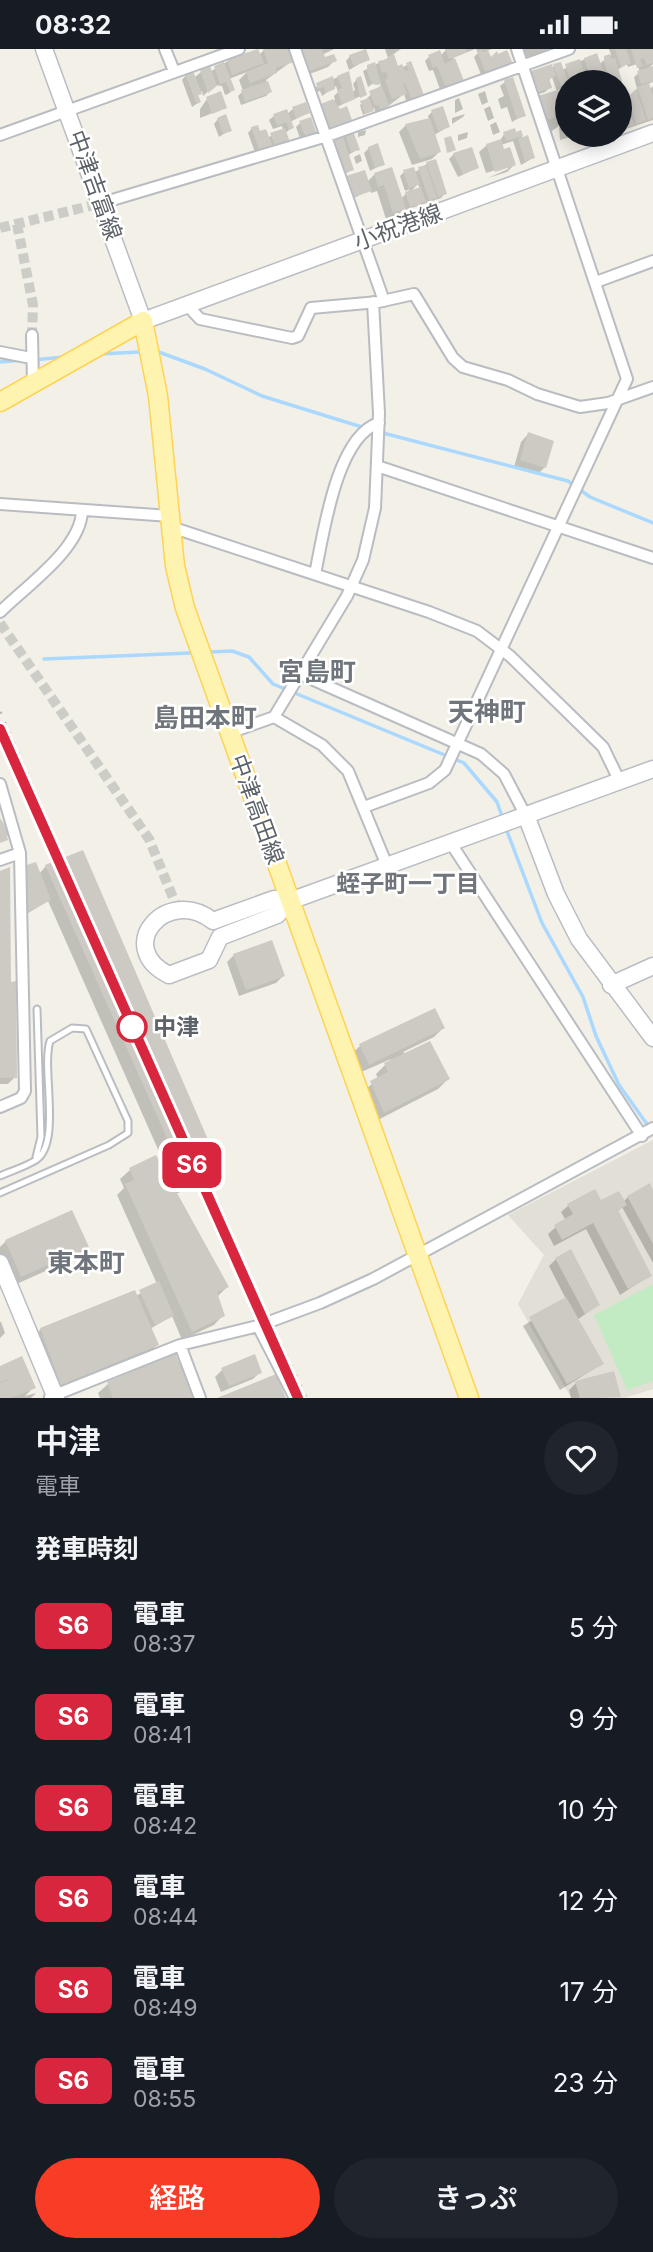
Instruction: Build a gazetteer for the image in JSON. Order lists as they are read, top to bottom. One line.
{"streets":{"main road":["中津吉富線","小祝港線","中津高田線"]},"crossings":[["中津吉富線","小祝港線"],["中津吉富線","中津高田線"],["小祝港線","中津高田線"]],"districts":["宮島町","天神町","島田本町","蛭子町一丁目","東本町"],"places":["中津"],"page":{"status":"08:32","on_map":"S6","heading":[["中津","電車"],"発車時刻"],"list":[{"mark":"S6","name":"電車","note":"08:37","value":"5 分"},{"mark":"S6","name":"電車","note":"08:41","value":"9 分"},{"mark":"S6","name":"電車","note":"08:42","value":"10 分"},{"mark":"S6","name":"電車","note":"08:44","value":"12 分"},{"mark":"S6","name":"電車","note":"08:49","value":"17 分"},{"mark":"S6","name":"電車","note":"08:55","value":"23 分"}],"buttons":["経路","きっぷ"]}}
